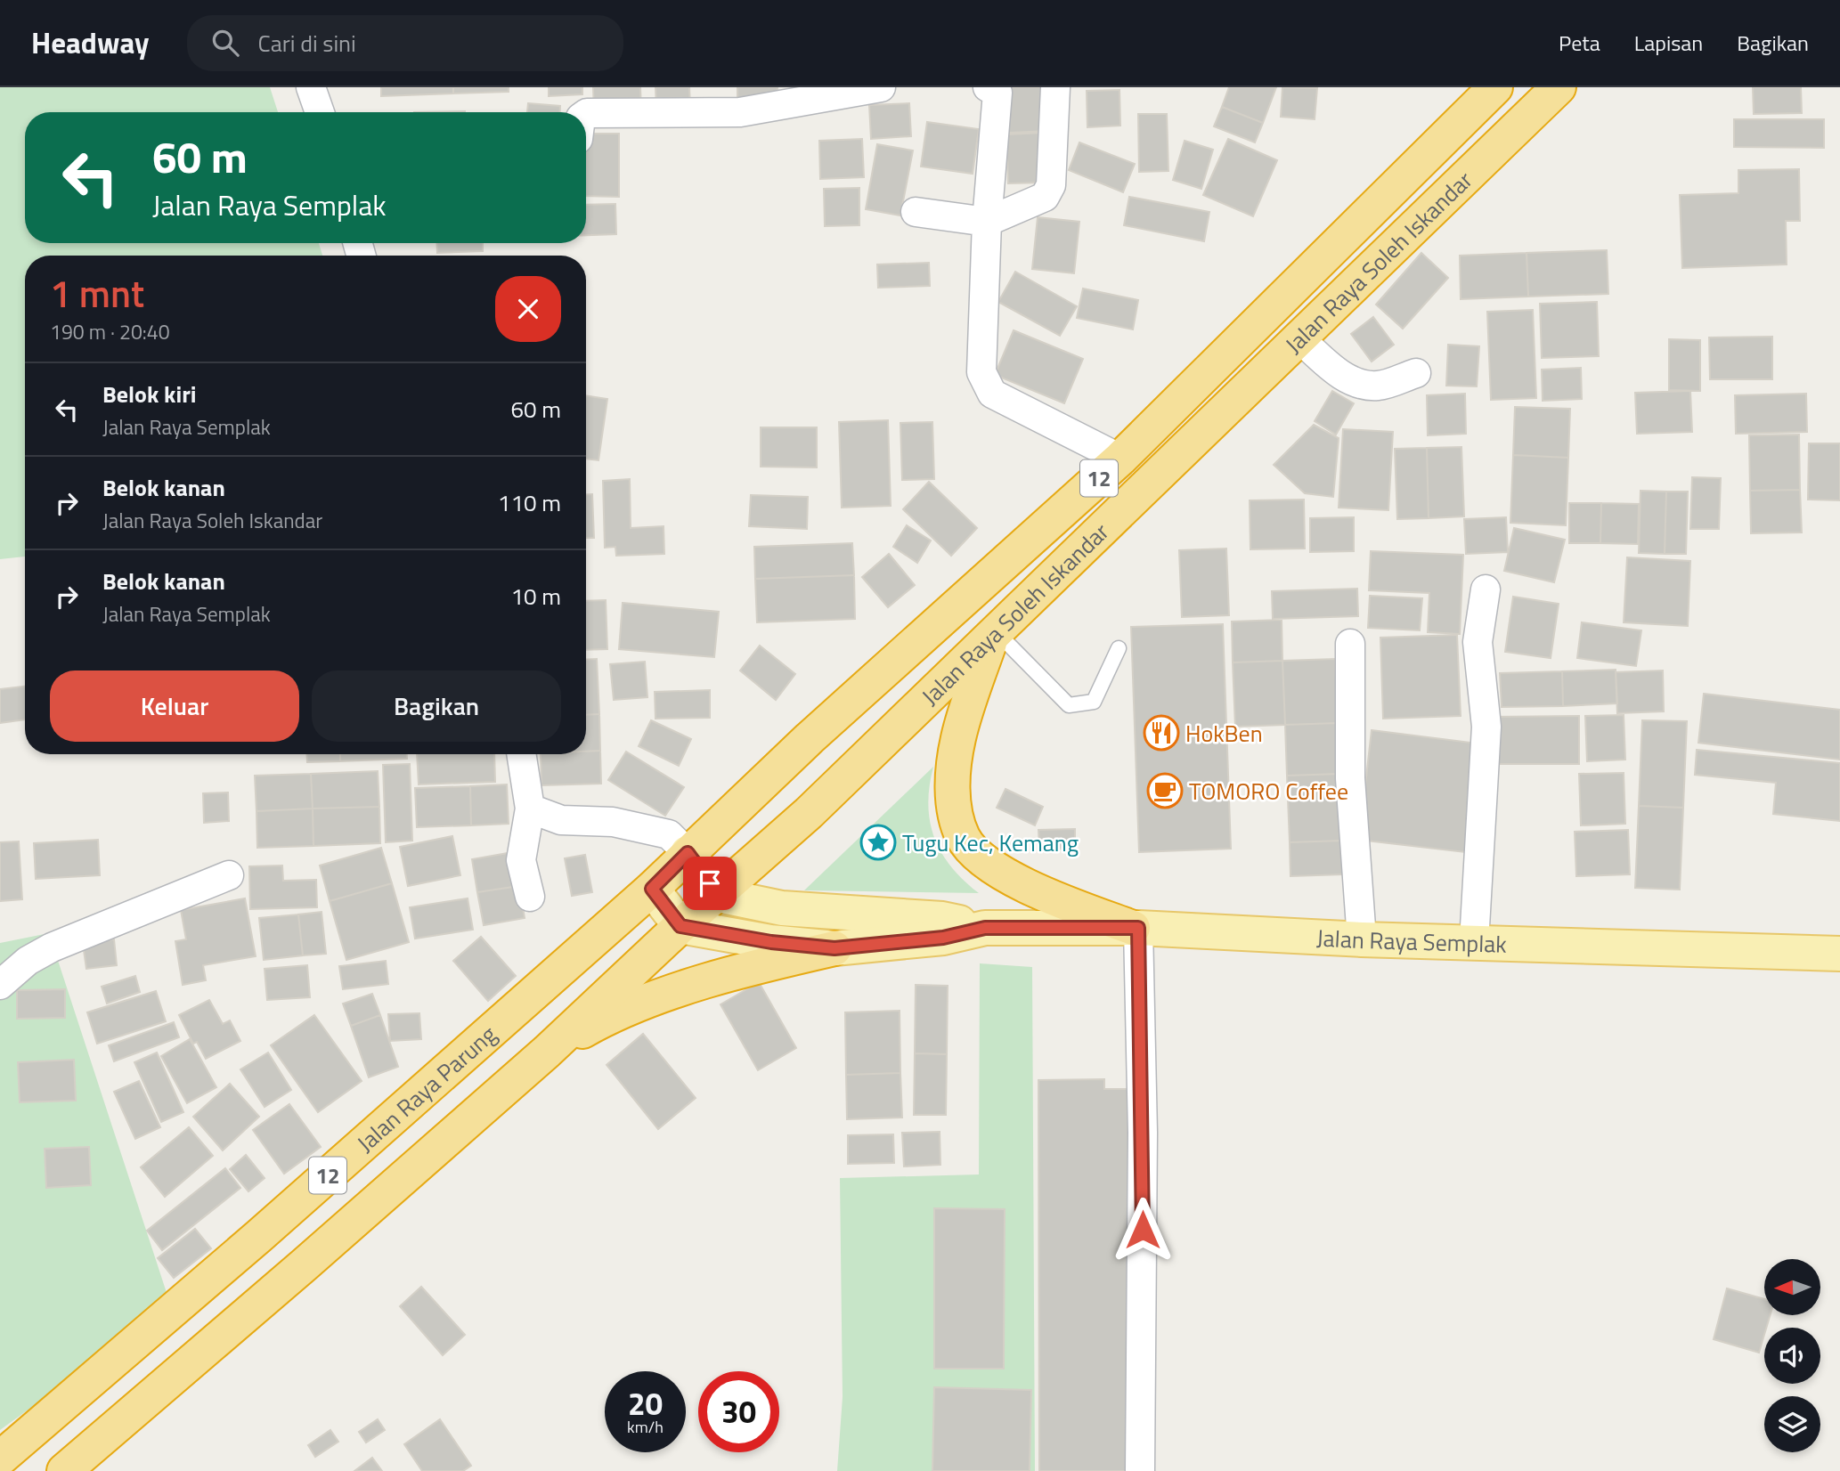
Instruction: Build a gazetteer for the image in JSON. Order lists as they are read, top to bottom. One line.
{"streets":{"highway":["Jalan Raya Soleh Iskandar","12","Jalan Raya Parung"],"main road":["Jalan Raya Semplak"]},"crossings":[["Jalan Raya Soleh Iskandar","12"],["Jalan Raya Soleh Iskandar","Jalan Raya Semplak"],["Jalan Raya Soleh Iskandar","Jalan Raya Parung"],["12","Jalan Raya Semplak"]],"places":{"restaurant":["HokBen"],"cafe":["TOMORO Coffee"],"place":["Tugu Kec, Kemang"]},"north":"left","page":{"header":"Headway","search":"Cari di sini","nav":["Peta","Lapisan","Bagikan"],"turn":["60 m","Jalan Raya Semplak"],"heading":["1 mnt","190 m · 20:40"],"list":[{"name":"Belok kiri","note":"Jalan Raya Semplak","value":"60 m"},{"name":"Belok kanan","note":"Jalan Raya Soleh Iskandar","value":"110 m"},{"name":"Belok kanan","note":"Jalan Raya Semplak","value":"10 m"}],"buttons":["Keluar","Bagikan"],"speed":"20 km/h","limit":"30"}}
